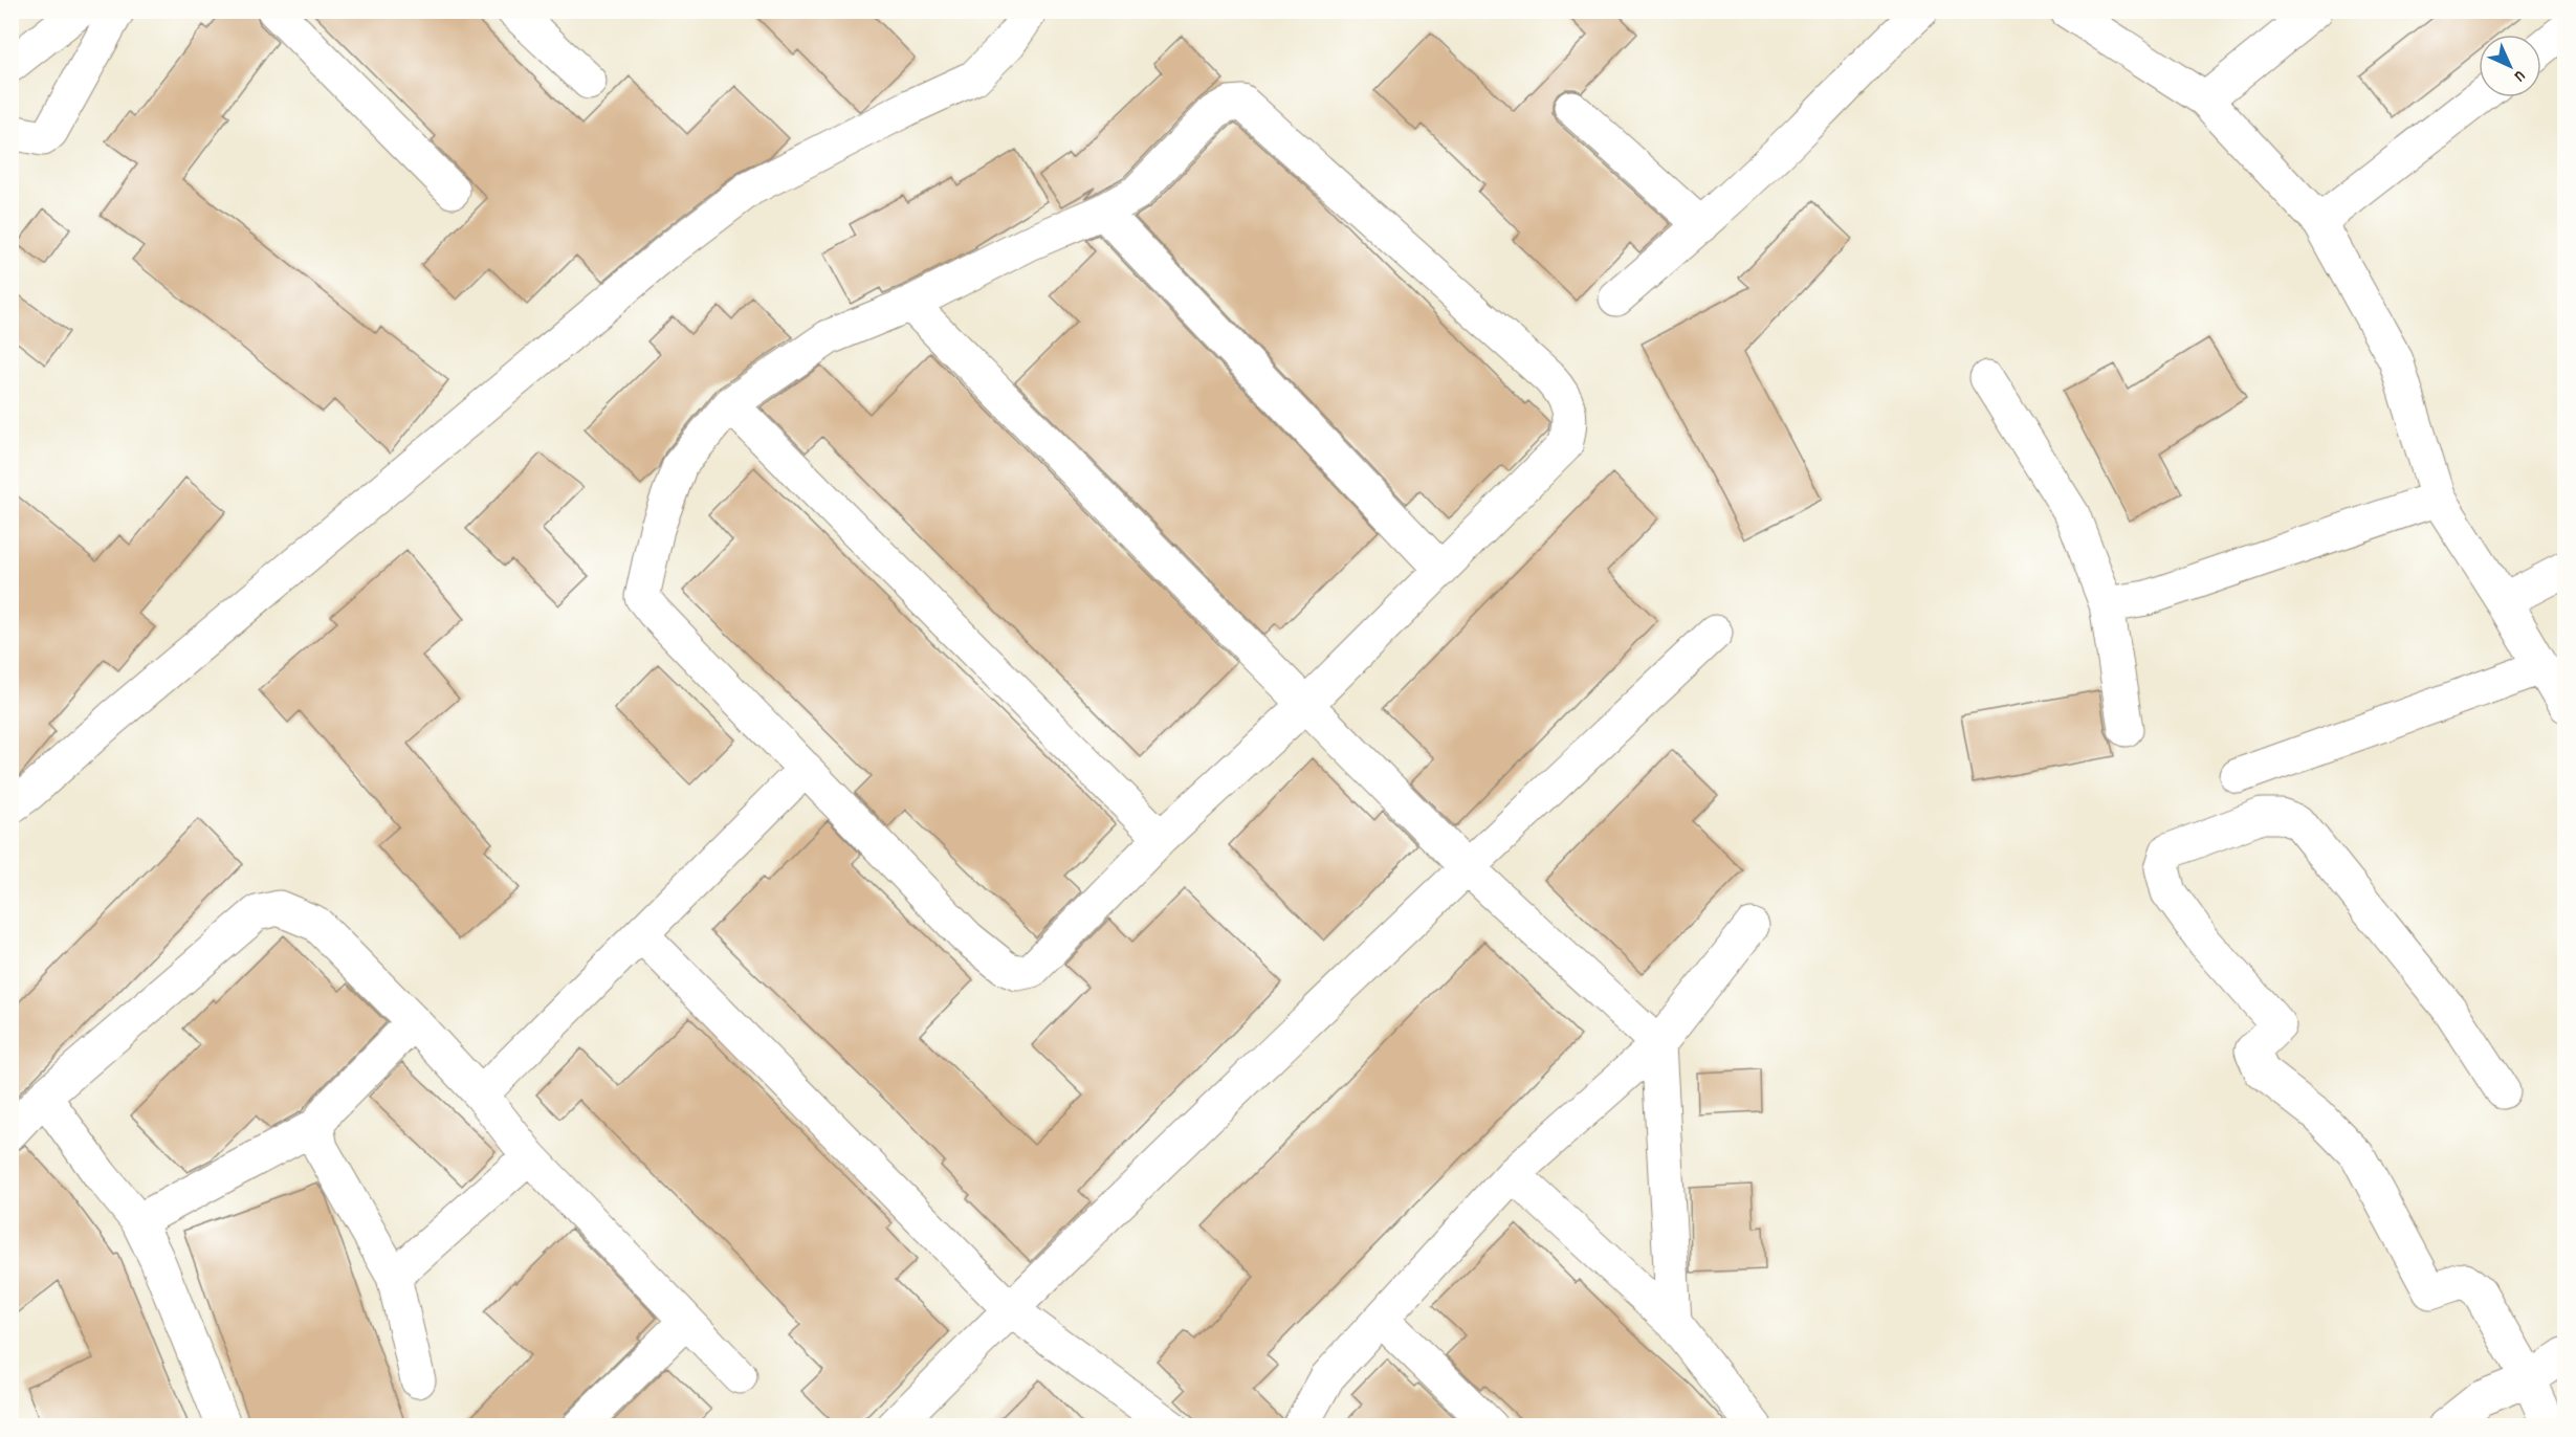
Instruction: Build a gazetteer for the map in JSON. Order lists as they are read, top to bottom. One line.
{"north":"bottom right"}
